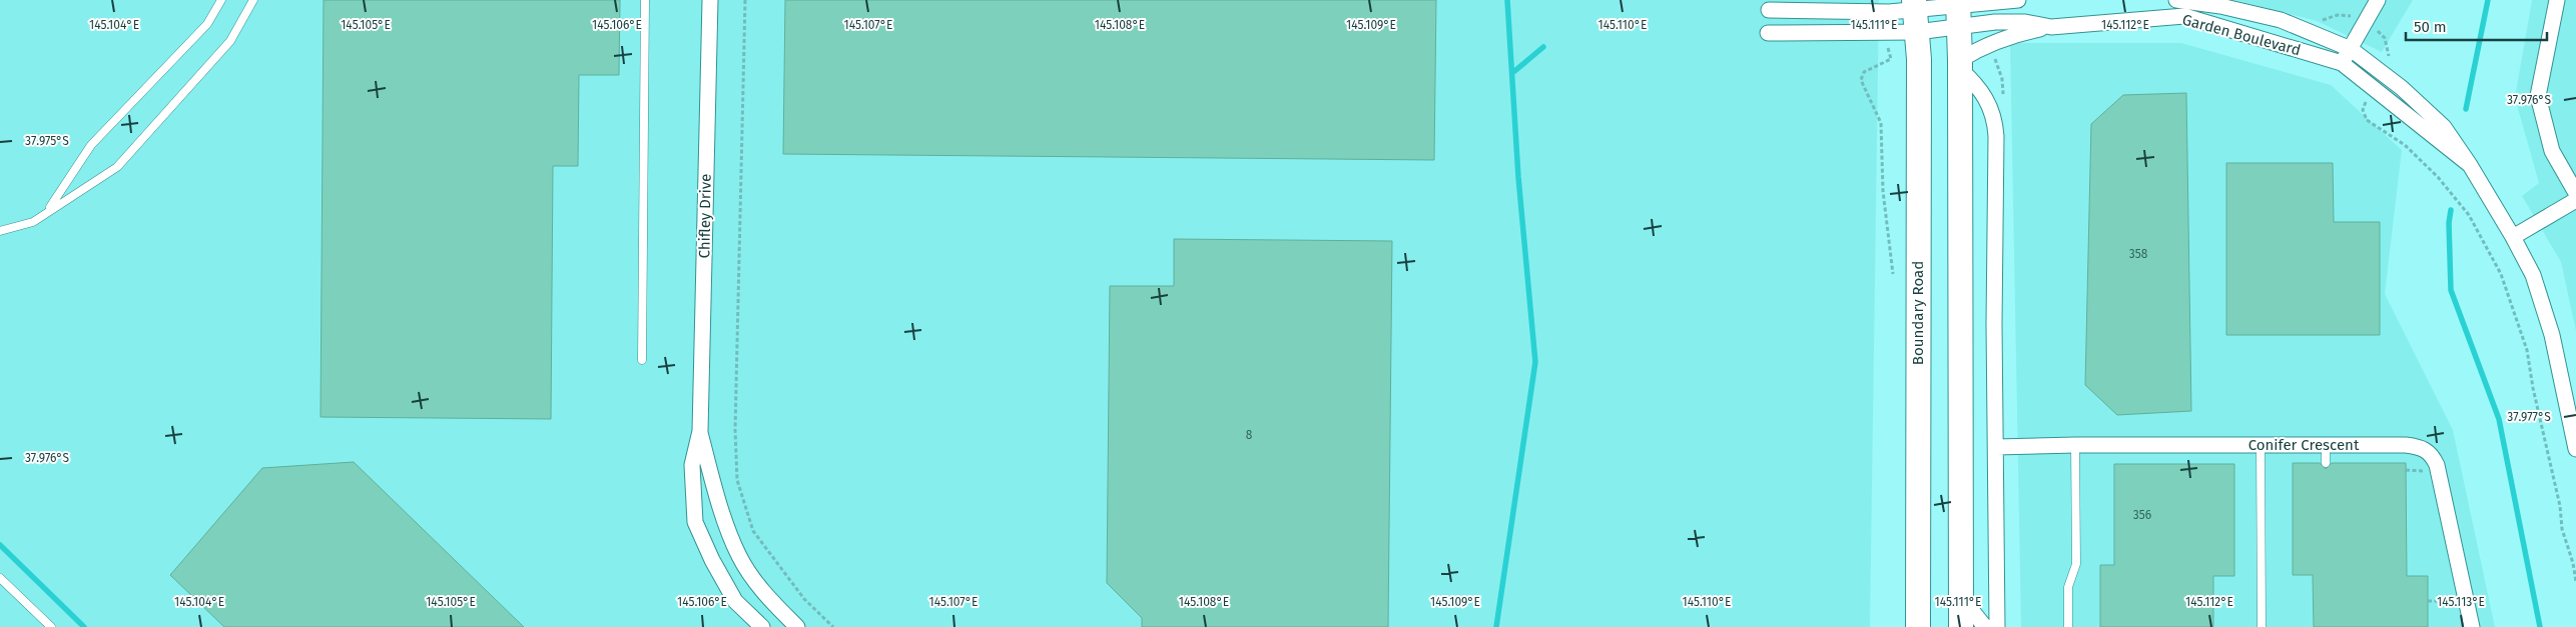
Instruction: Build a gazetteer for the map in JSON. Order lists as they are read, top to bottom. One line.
{"streets":{"main road":["Boundary Road"],"street":["Garden Boulevard","Chifley Drive","Conifer Crescent"]},"crossings":[["Garden Boulevard","Boundary Road"]],"house_numbers":["358","8","356"],"scale_bar":"50 m","coordinates":["145.104°E","145.105°E","145.106°E","145.107°E","145.108°E","145.109°E","145.110°E","145.111°E","145.112°E","37.976°S","37.975°S","37.977°S","145.113°E"]}
